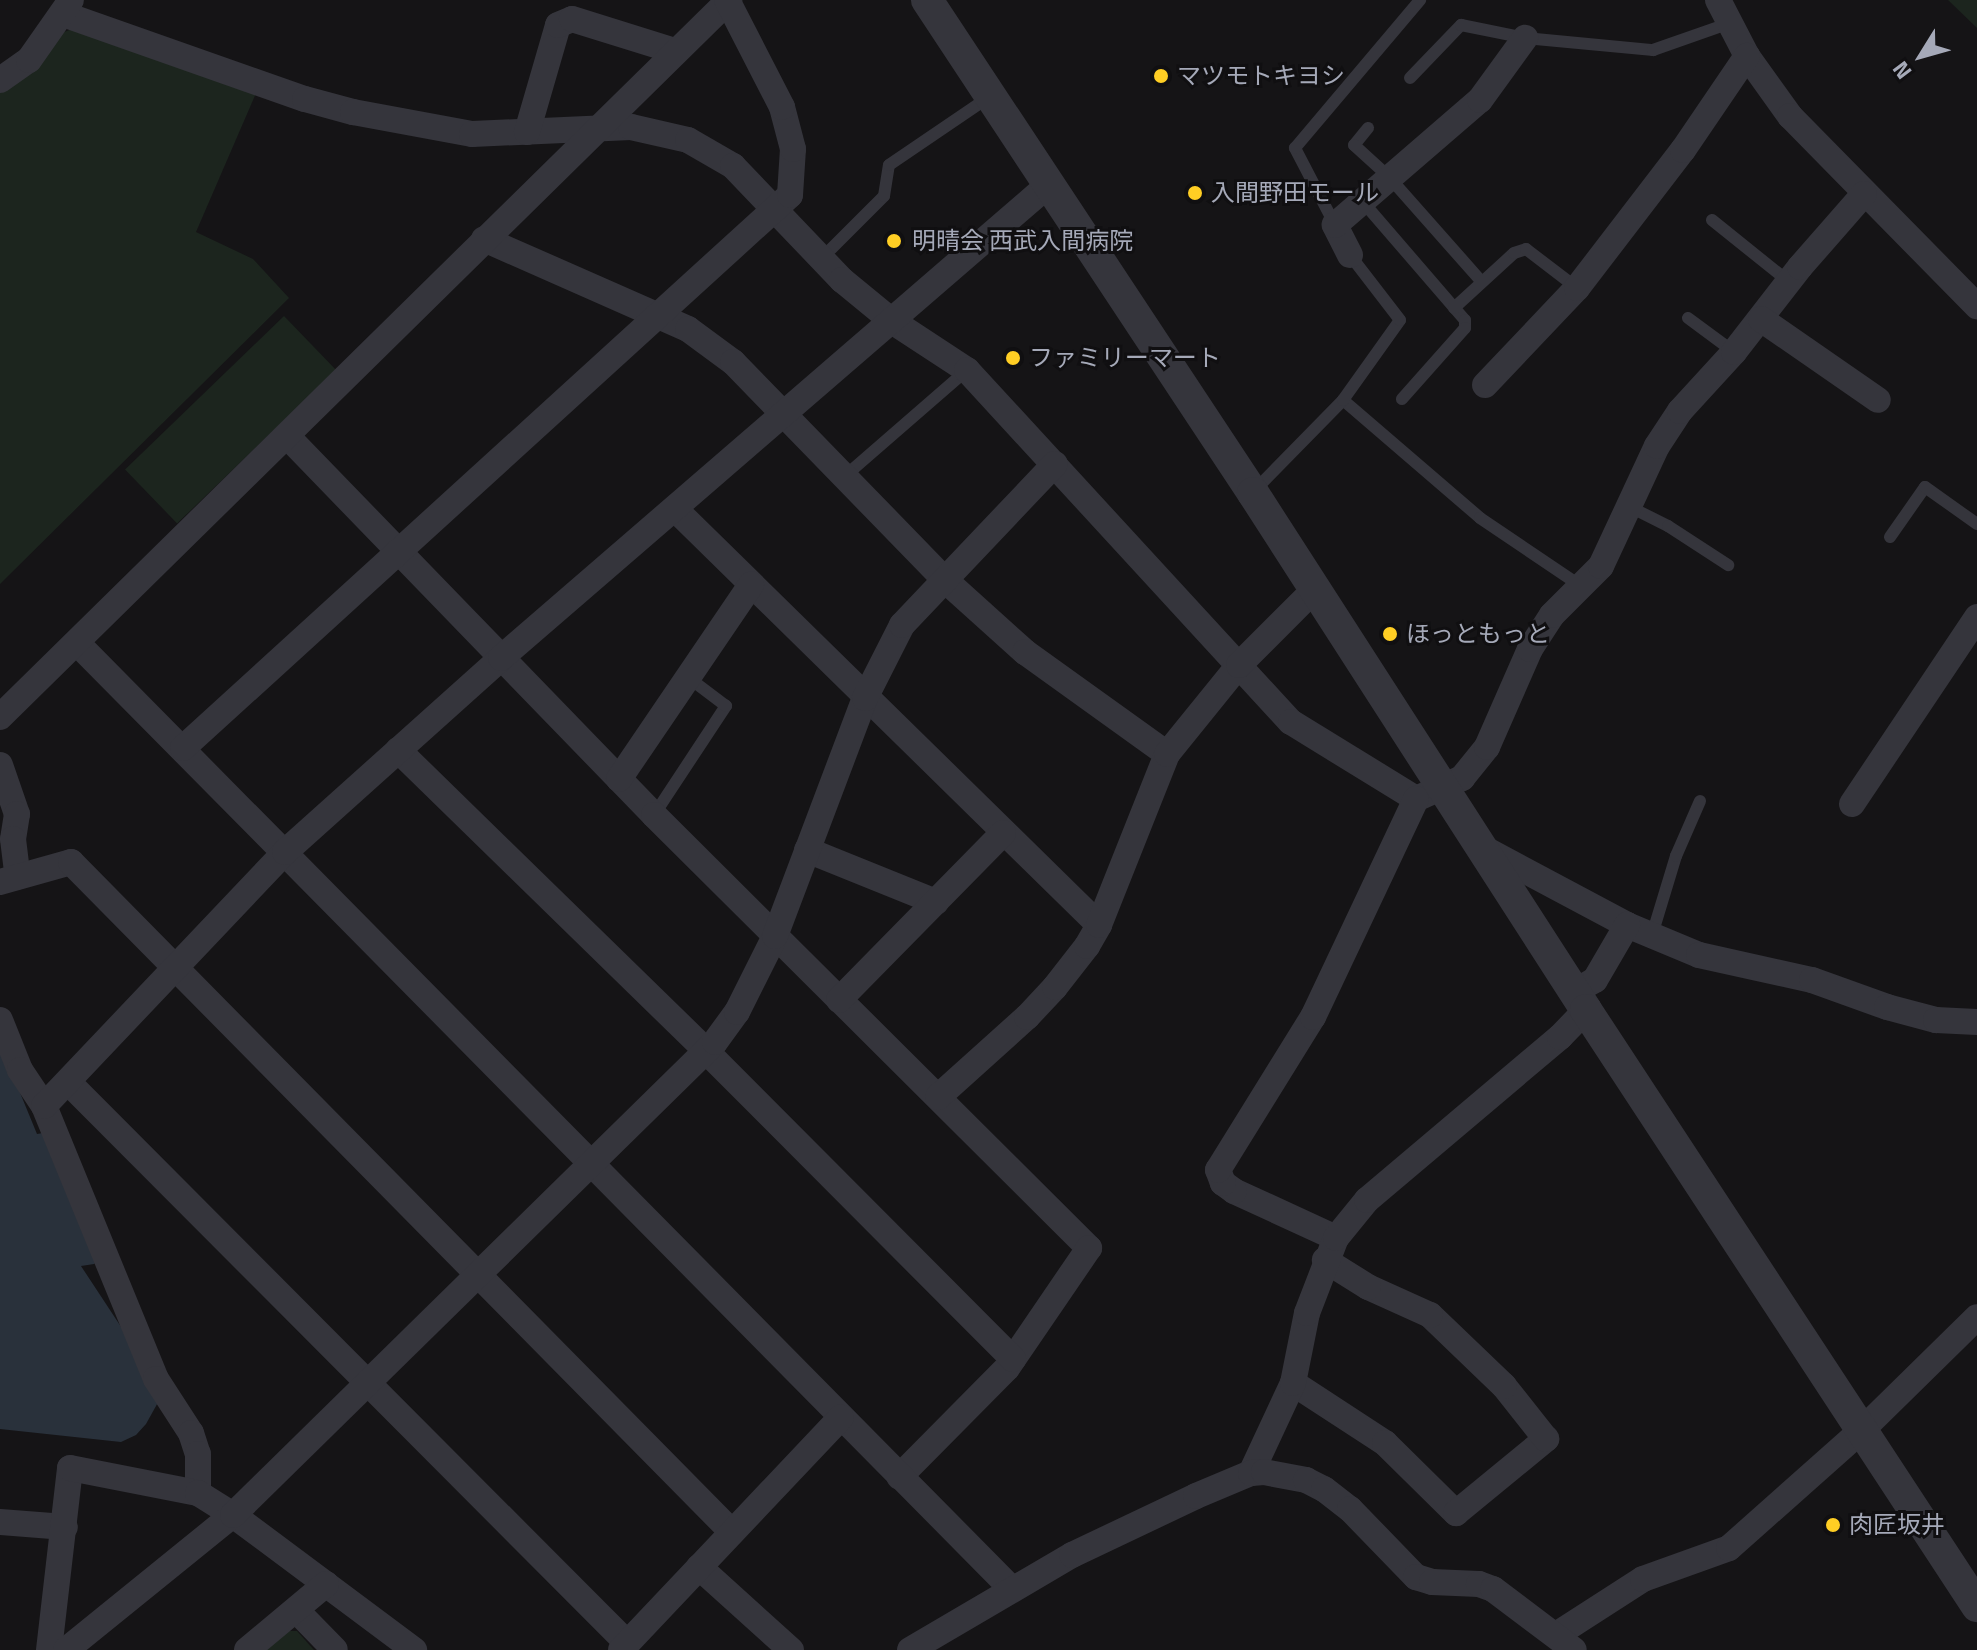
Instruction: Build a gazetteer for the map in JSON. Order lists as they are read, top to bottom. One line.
{"places":["マツモトキヨシ","入間野田モール","明晴会 西武入間病院","ファミリーマート","ほっともっと","肉匠坂井"],"north":"bottom left"}
